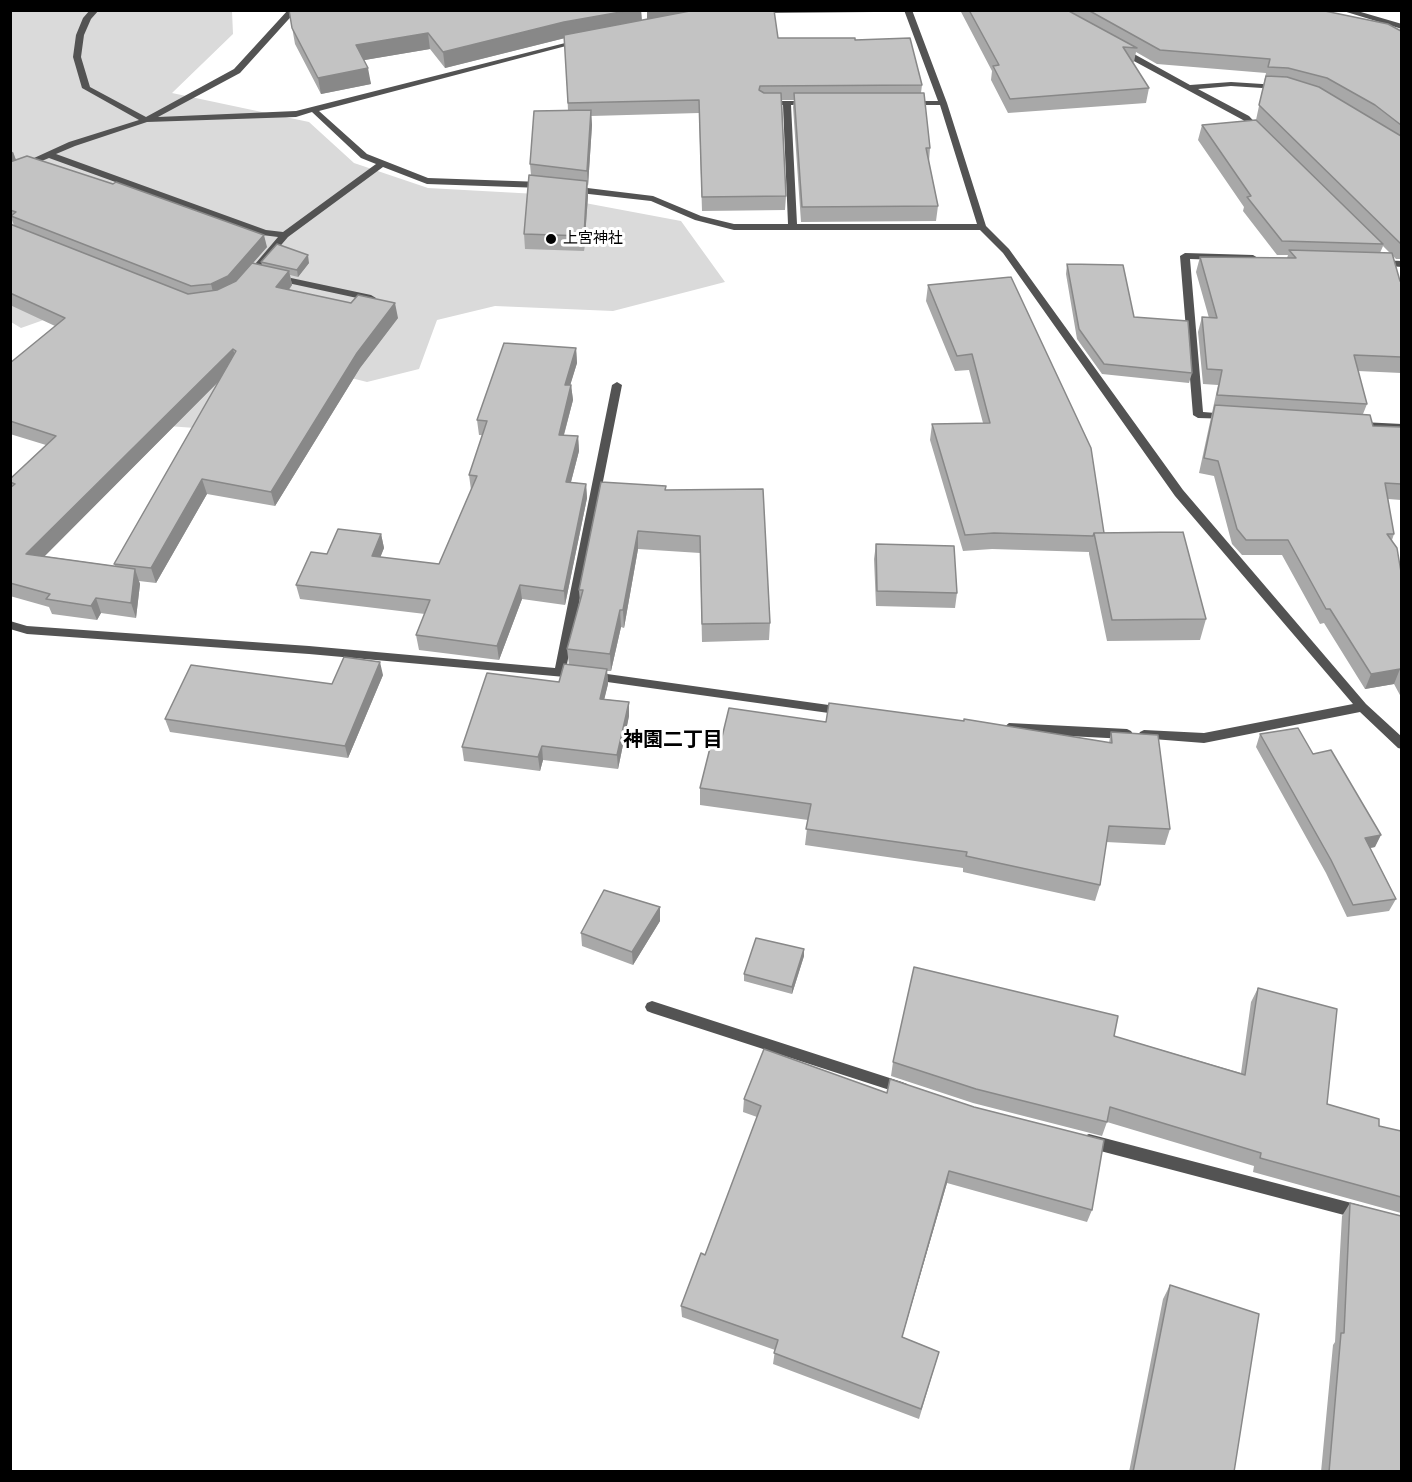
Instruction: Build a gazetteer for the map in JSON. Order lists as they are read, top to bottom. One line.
{"districts":["神園二丁目"],"places":["上宮神社"]}
